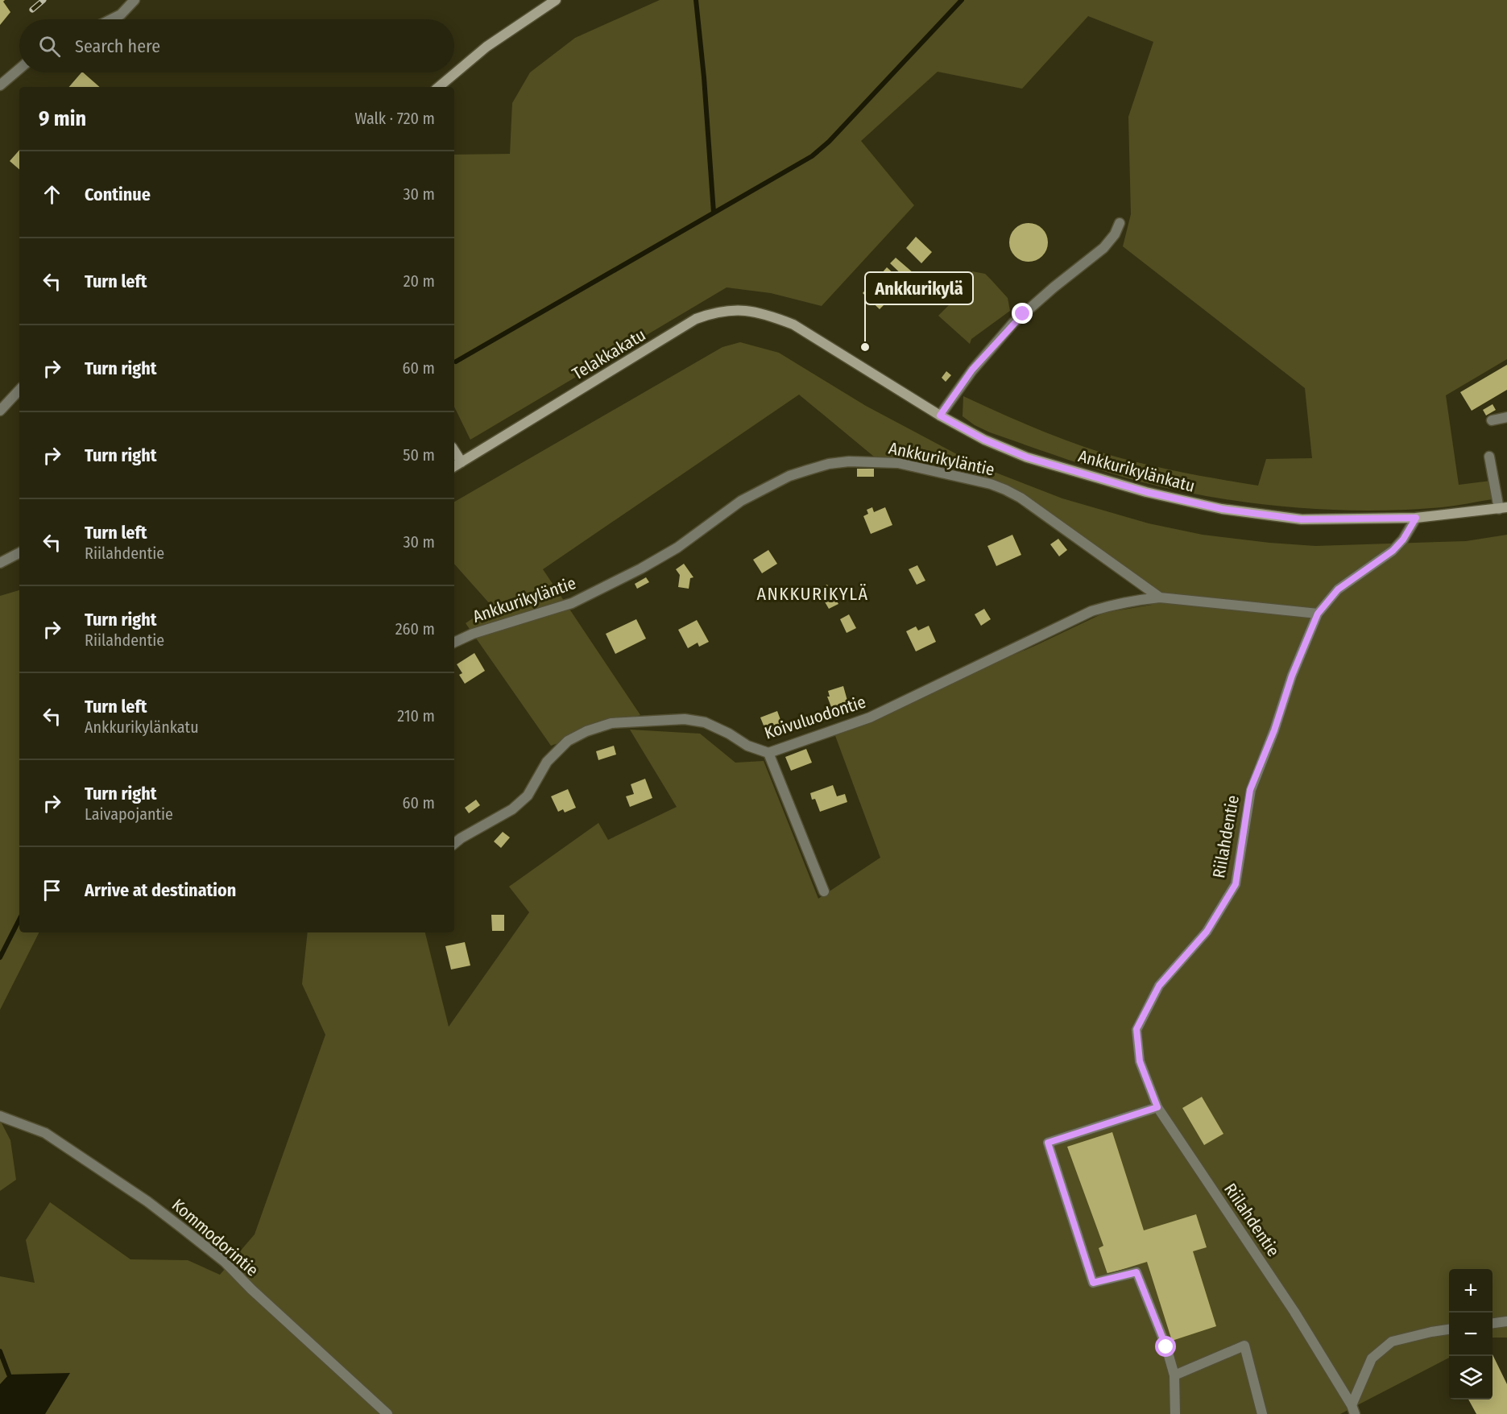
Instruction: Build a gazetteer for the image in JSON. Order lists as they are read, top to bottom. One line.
{"streets":{"street":["Telakkakatu","Ankkurikyläntie","Ankkurikylänkatu","Koivuluodontie","Riilahdentie","Kommodorintie"]},"crossings":[["Telakkakatu","Ankkurikylänkatu"],["Ankkurikyläntie","Koivuluodontie"],["Ankkurikylänkatu","Riilahdentie"]],"districts":["ANKKURIKYLÄ"],"places":["Ankkurikylä"],"page":{"search":"Search here","heading":["9 min","Walk · 720 m"],"list":[["Continue","30 m"],["Turn left","20 m"],["Turn right","60 m"],["Turn right","50 m"],["Turn left","Riilahdentie","30 m"],["Turn right","Riilahdentie","260 m"],["Turn left","Ankkurikylänkatu","210 m"],["Turn right","Laivapojantie","60 m"],"Arrive at destination"],"map_buttons":["+","−"]}}
